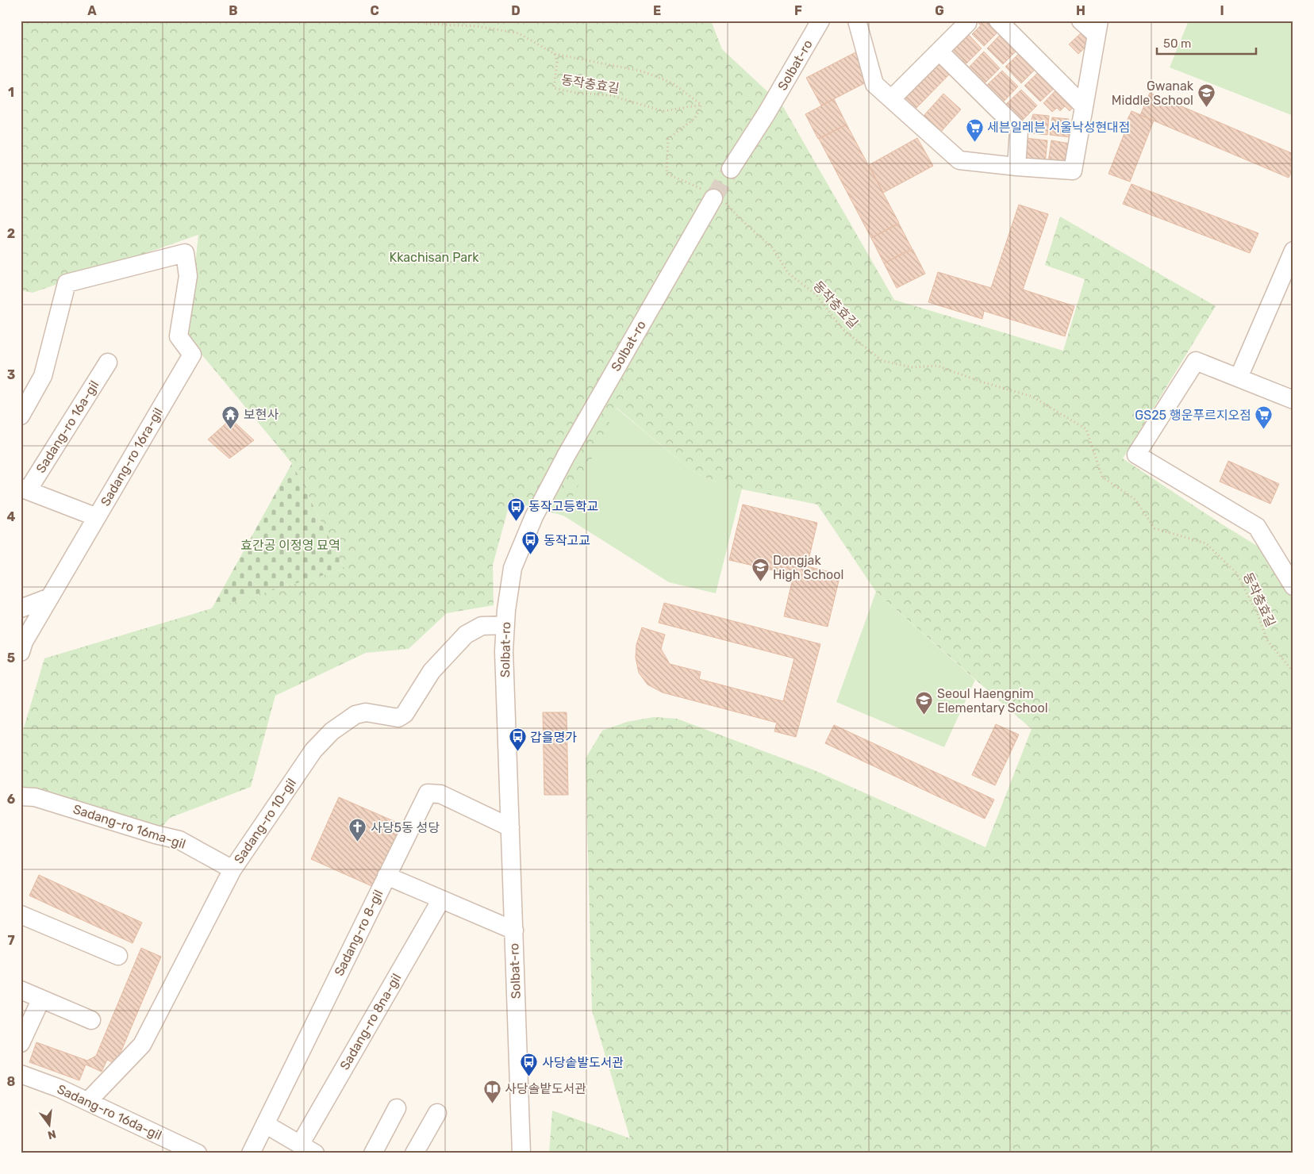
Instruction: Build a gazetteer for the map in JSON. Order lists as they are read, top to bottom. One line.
{"streets":{"street":["Solbat-ro","Sadang-ro 16a-gil","Sadang-ro 16ra-gil","Sadang-ro 10-gil","Sadang-ro 16ma-gil","Sadang-ro 8-gil","Sadang-ro 8na-gil","Sadang-ro 16da-gil"],"path":["동작충효길"]},"crossings":[["Solbat-ro","동작충효길"],["Solbat-ro","Sadang-ro 10-gil"],["Solbat-ro","Sadang-ro 8-gil"],["Sadang-ro 16a-gil","Sadang-ro 16ra-gil"],["Sadang-ro 10-gil","Sadang-ro 16ma-gil"],["Sadang-ro 10-gil","Sadang-ro 16da-gil"]],"parks":["Kkachisan Park","효간공 이정영 묘역"],"places":{"school or university":["Gwanak Middle School","Dongjak High School","Seoul Haengnim Elementary School"],"supermarket":["세븐일레븐 서울낙성현대점","GS25 행운푸르지오점"],"temple":["보현사"],"bus stop":["동작고등학교","동작고교","갑을명가","사당솥발도서관"],"church":["사당5동 성당"],"library":["사당솔밭도서관"]},"scale_bar":"50 m","north":"bottom","grid":{"columns":["A","B","C","D","E","F","G","H","I"],"rows":["1","2","3","4","5","6","7","8"]}}
